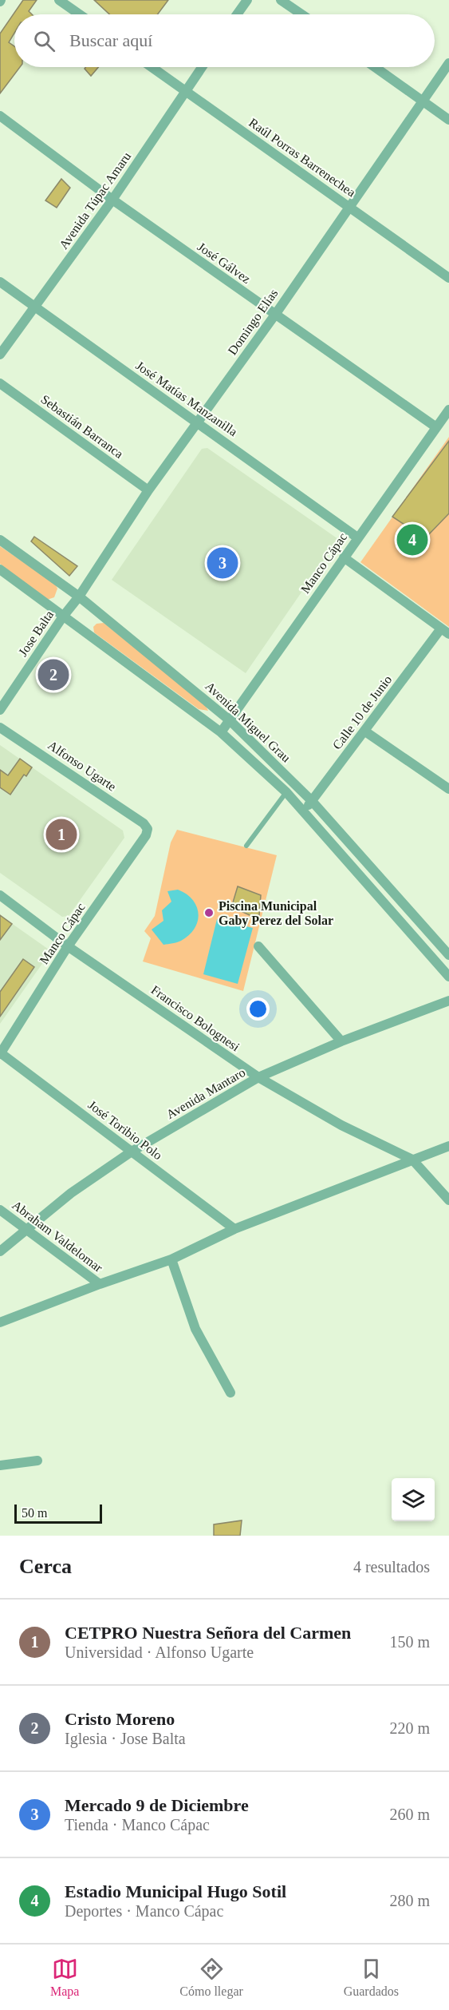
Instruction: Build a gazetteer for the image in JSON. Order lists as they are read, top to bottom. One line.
{"streets":{"street":["Raúl Porras Barrenechea","Avenida Túpac Amaru","José Gálvez","Domingo Elías","José Matías Manzanilla","Sebastián Barranca","Manco Cápac","Jose Balta","Calle 10 de Junio","Avenida Miguel Grau","Alfonso Ugarte","Francisco Bolognesi","Avenida Mantaro","José Toribio Polo","Abraham Valdelomar"]},"crossings":[["Raúl Porras Barrenechea","Avenida Túpac Amaru"],["Raúl Porras Barrenechea","Domingo Elías"],["Avenida Túpac Amaru","José Gálvez"],["Avenida Túpac Amaru","José Matías Manzanilla"],["José Gálvez","Domingo Elías"],["José Gálvez","Manco Cápac"],["Domingo Elías","José Matías Manzanilla"],["Domingo Elías","Sebastián Barranca"],["Domingo Elías","Jose Balta"],["Domingo Elías","Avenida Miguel Grau"],["José Matías Manzanilla","Manco Cápac"],["Manco Cápac","Avenida Miguel Grau"],["Manco Cápac","Alfonso Ugarte"],["Manco Cápac","Francisco Bolognesi"],["Manco Cápac","José Toribio Polo"],["Jose Balta","Avenida Miguel Grau"],["Calle 10 de Junio","Avenida Miguel Grau"],["Francisco Bolognesi","Avenida Mantaro"],["Avenida Mantaro","José Toribio Polo"],["Avenida Mantaro","Abraham Valdelomar"]],"places":["Piscina Municipal Gaby Perez del Solar"],"scale_bar":"50 m","page":{"search":"Buscar aquí","pins":["4","3","2","1"],"scale":"50 m","heading":["Cerca","4 resultados"],"list":[{"mark":"1","name":"CETPRO Nuestra Señora del Carmen","note":"Universidad · Alfonso Ugarte","value":"150 m"},{"mark":"2","name":"Cristo Moreno","note":"Iglesia · Jose Balta","value":"220 m"},{"mark":"3","name":"Mercado 9 de Diciembre","note":"Tienda · Manco Cápac","value":"260 m"},{"mark":"4","name":"Estadio Municipal Hugo Sotil","note":"Deportes · Manco Cápac","value":"280 m"}],"nav":["Mapa","Cómo llegar","Guardados"]}}
